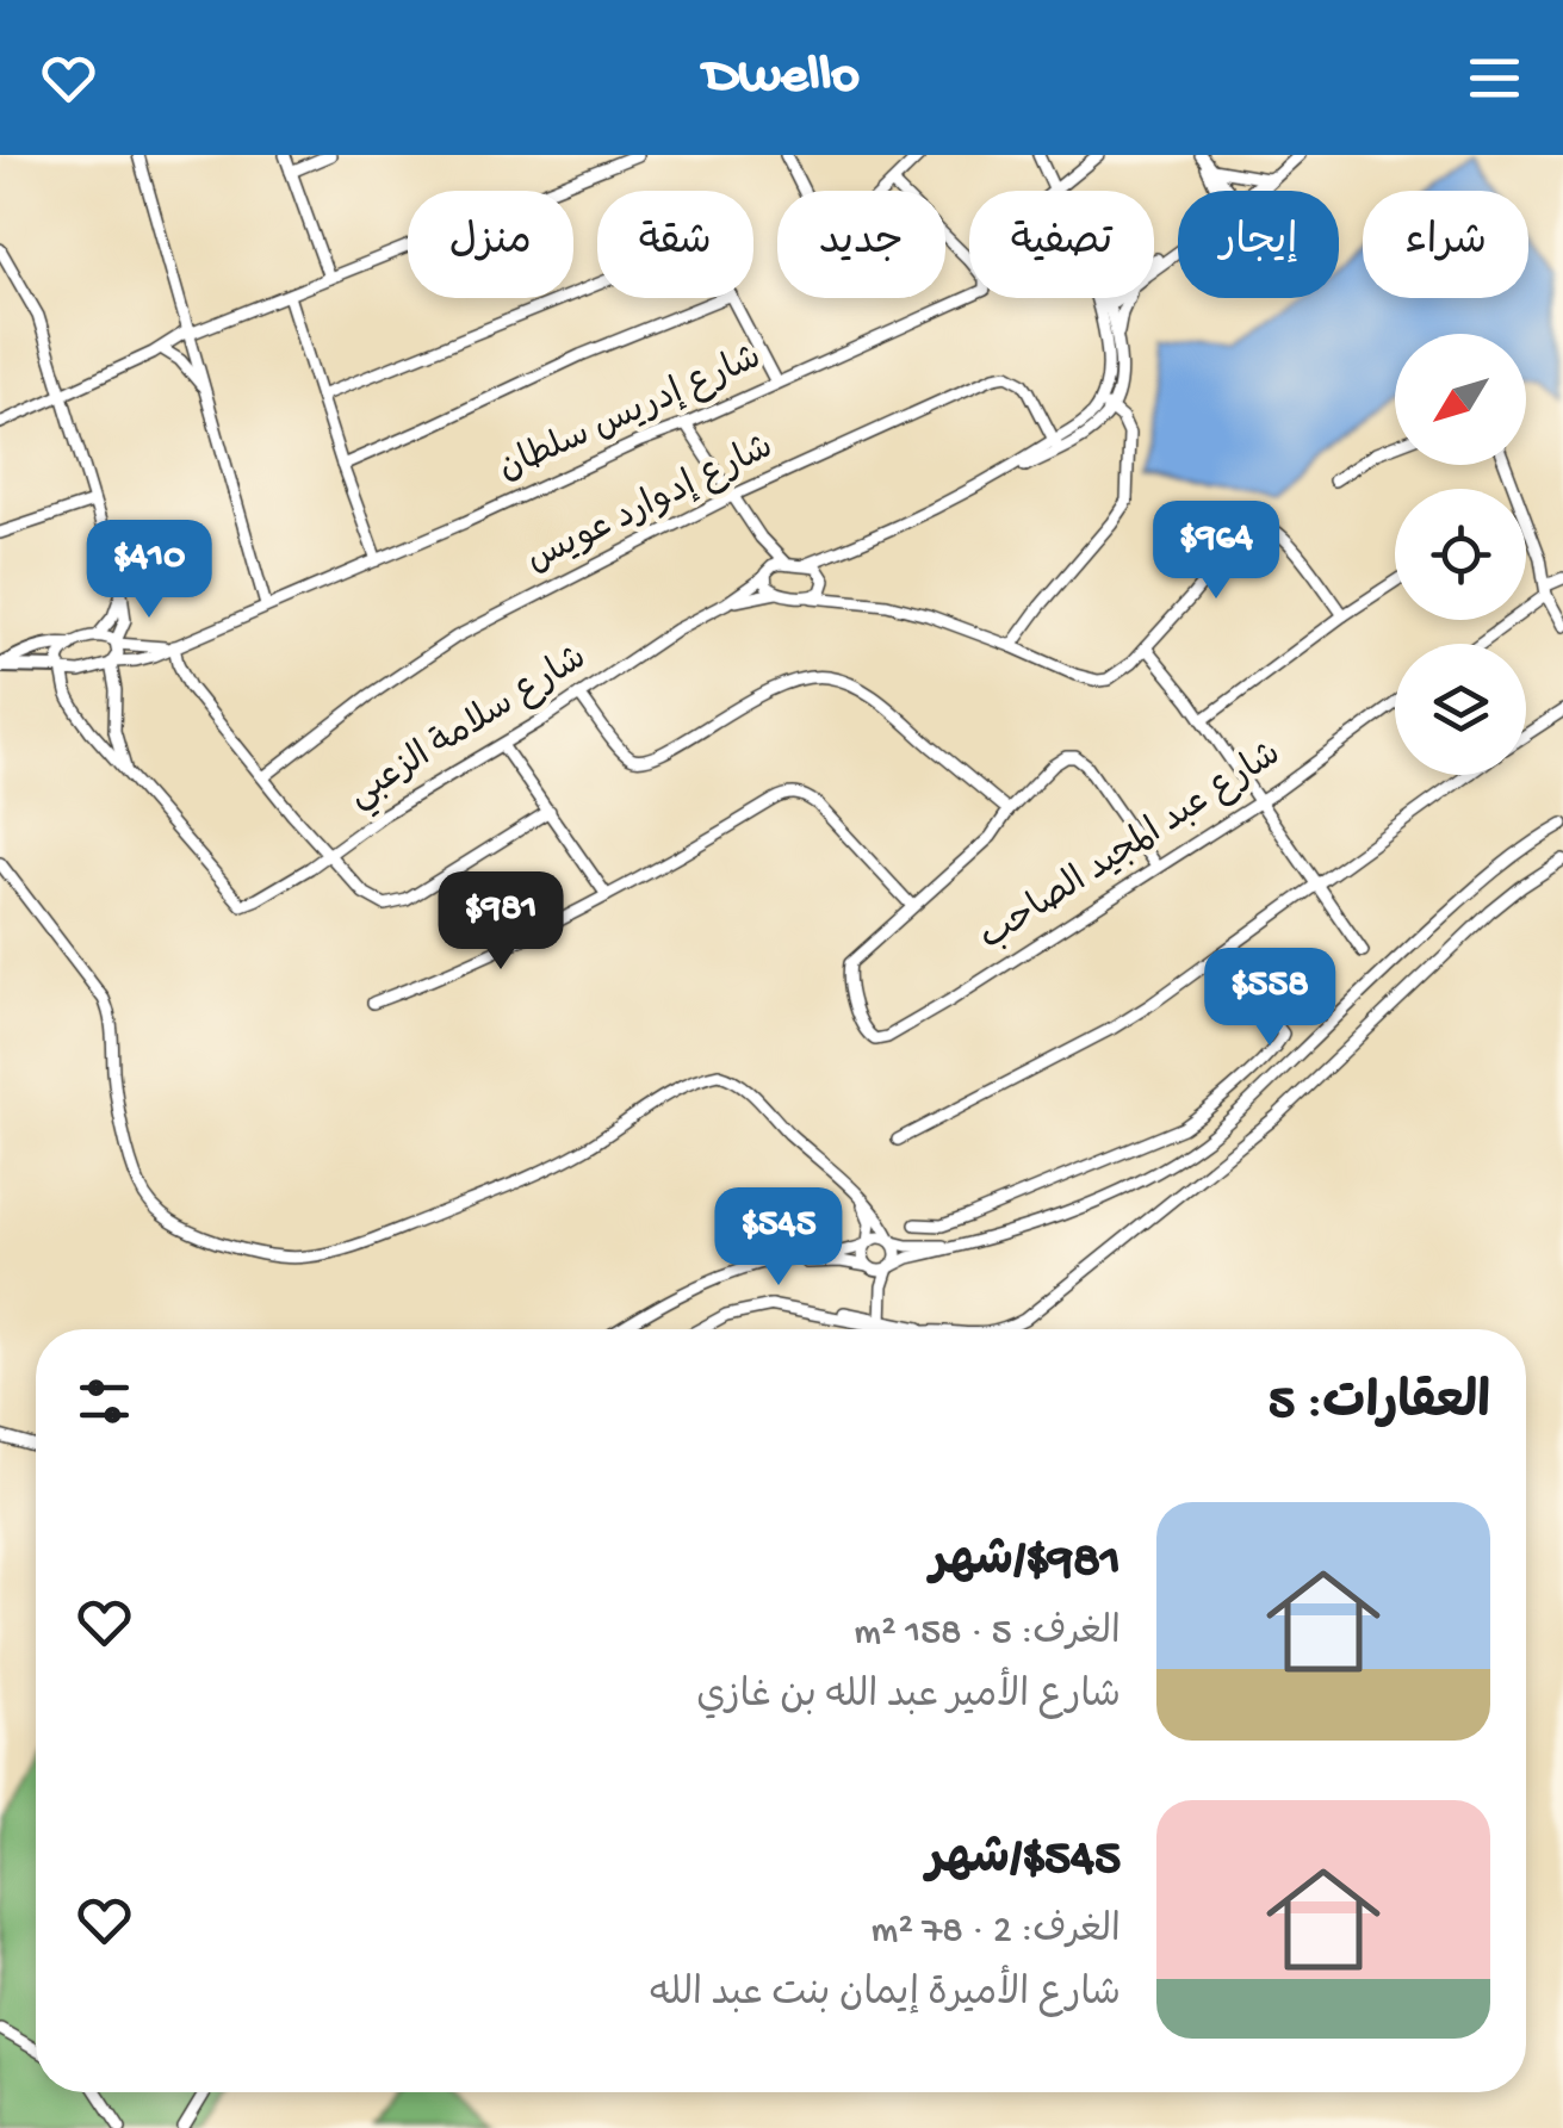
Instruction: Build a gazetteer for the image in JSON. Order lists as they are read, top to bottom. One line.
{"streets":{"street":["شارع إدريس سلطان","شارع إدوارد عويس","شارع سلامة الزعبي","شارع عبد المجيد الصاحب"]},"north":"bottom left","page":{"header":"Dwello","chip":["شراء","إيجار","تصفية","جديد","شقة","منزل"],"price":["$964","$410","$981","$558","$545"],"heading":"العقارات: 5","list":[{"name":"$981/شهر","note":"الغرف: 5 · 158 m² · شارع الأمير عبد الله بن غازي"},{"name":"$545/شهر","note":"الغرف: 2 · 78 m² · شارع الأميرة إيمان بنت عبد الله"}]}}
